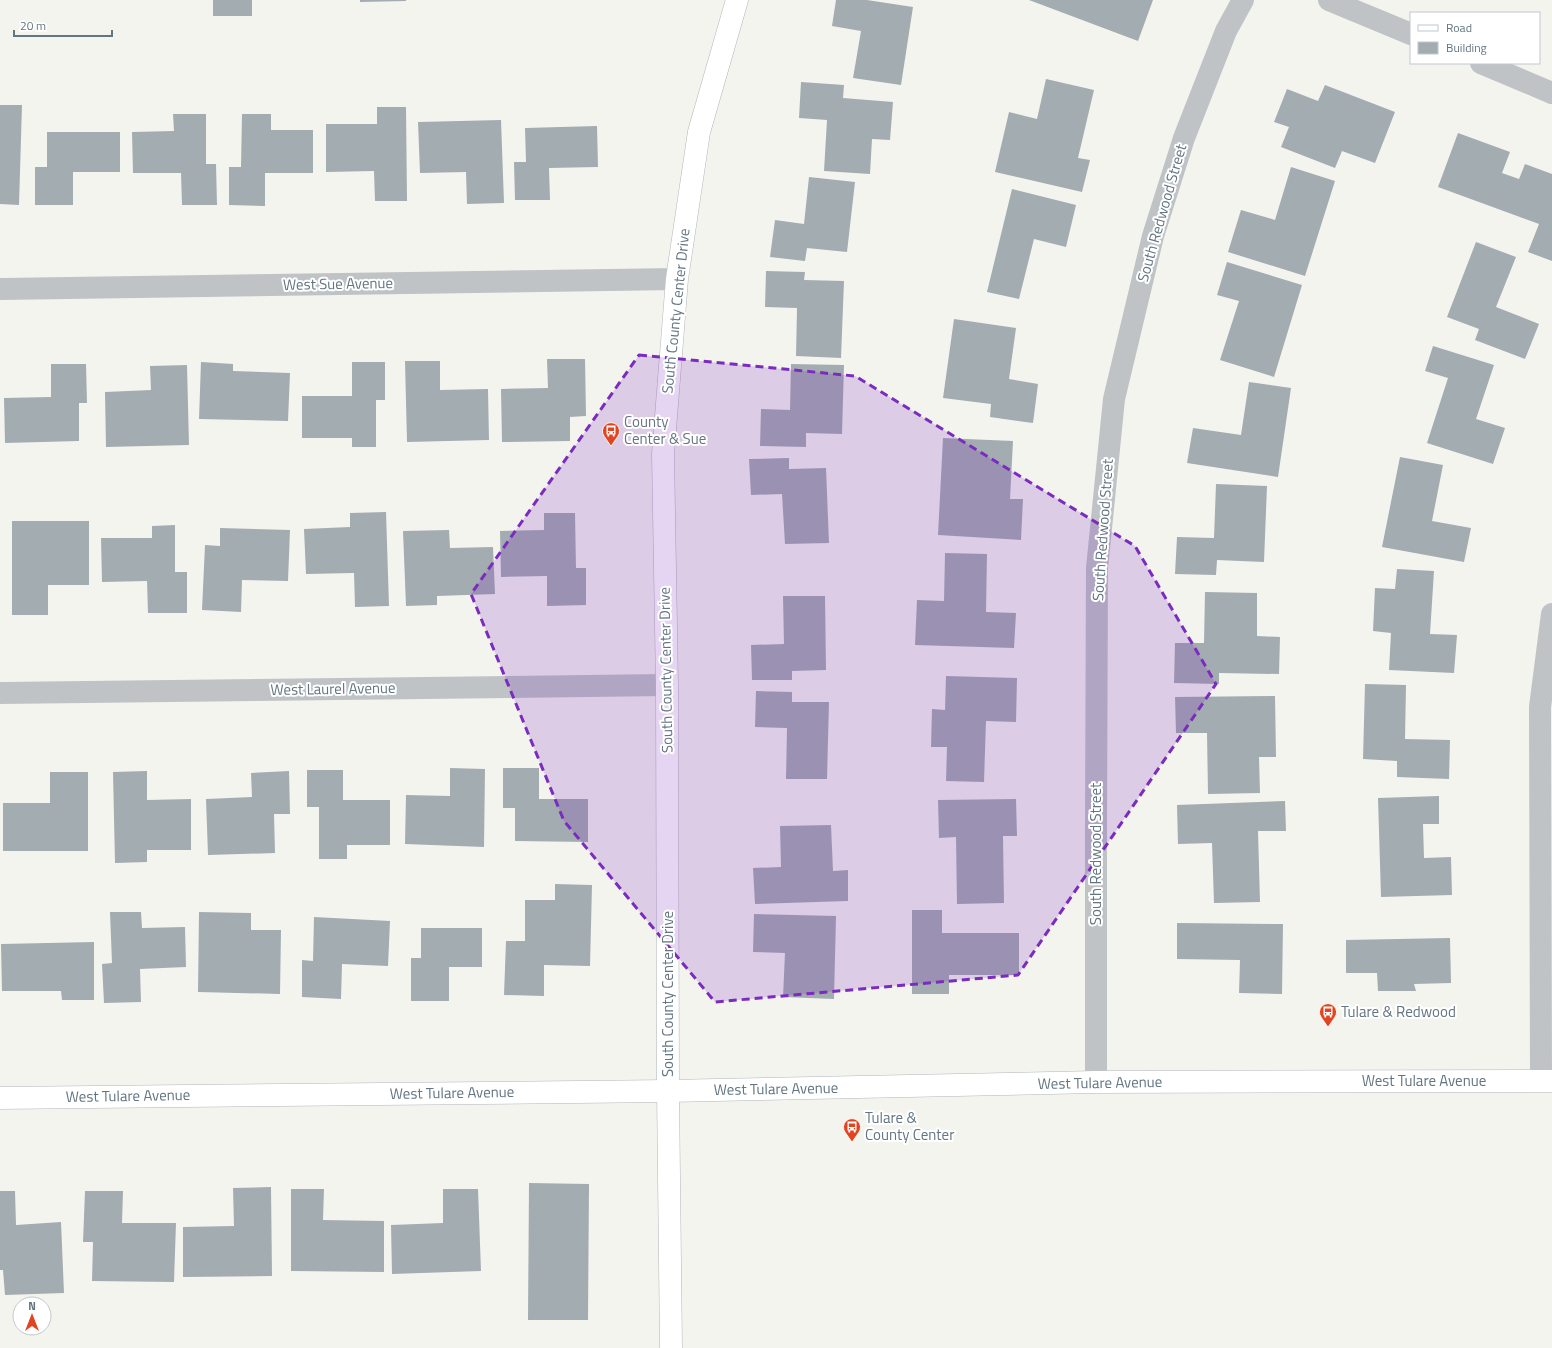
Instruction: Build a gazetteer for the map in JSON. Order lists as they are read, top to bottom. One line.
{"streets":{"street":["South Redwood Street","West Sue Avenue","South County Center Drive","West Laurel Avenue","West Tulare Avenue"]},"crossings":[["South Redwood Street","West Tulare Avenue"],["West Sue Avenue","South County Center Drive"],["South County Center Drive","West Laurel Avenue"],["South County Center Drive","West Tulare Avenue"]],"places":{"bus stop":["County Center & Sue","Tulare & Redwood","Tulare & County Center"]},"legend":["Road","Building"],"scale_bar":"20 m","north":"top"}
